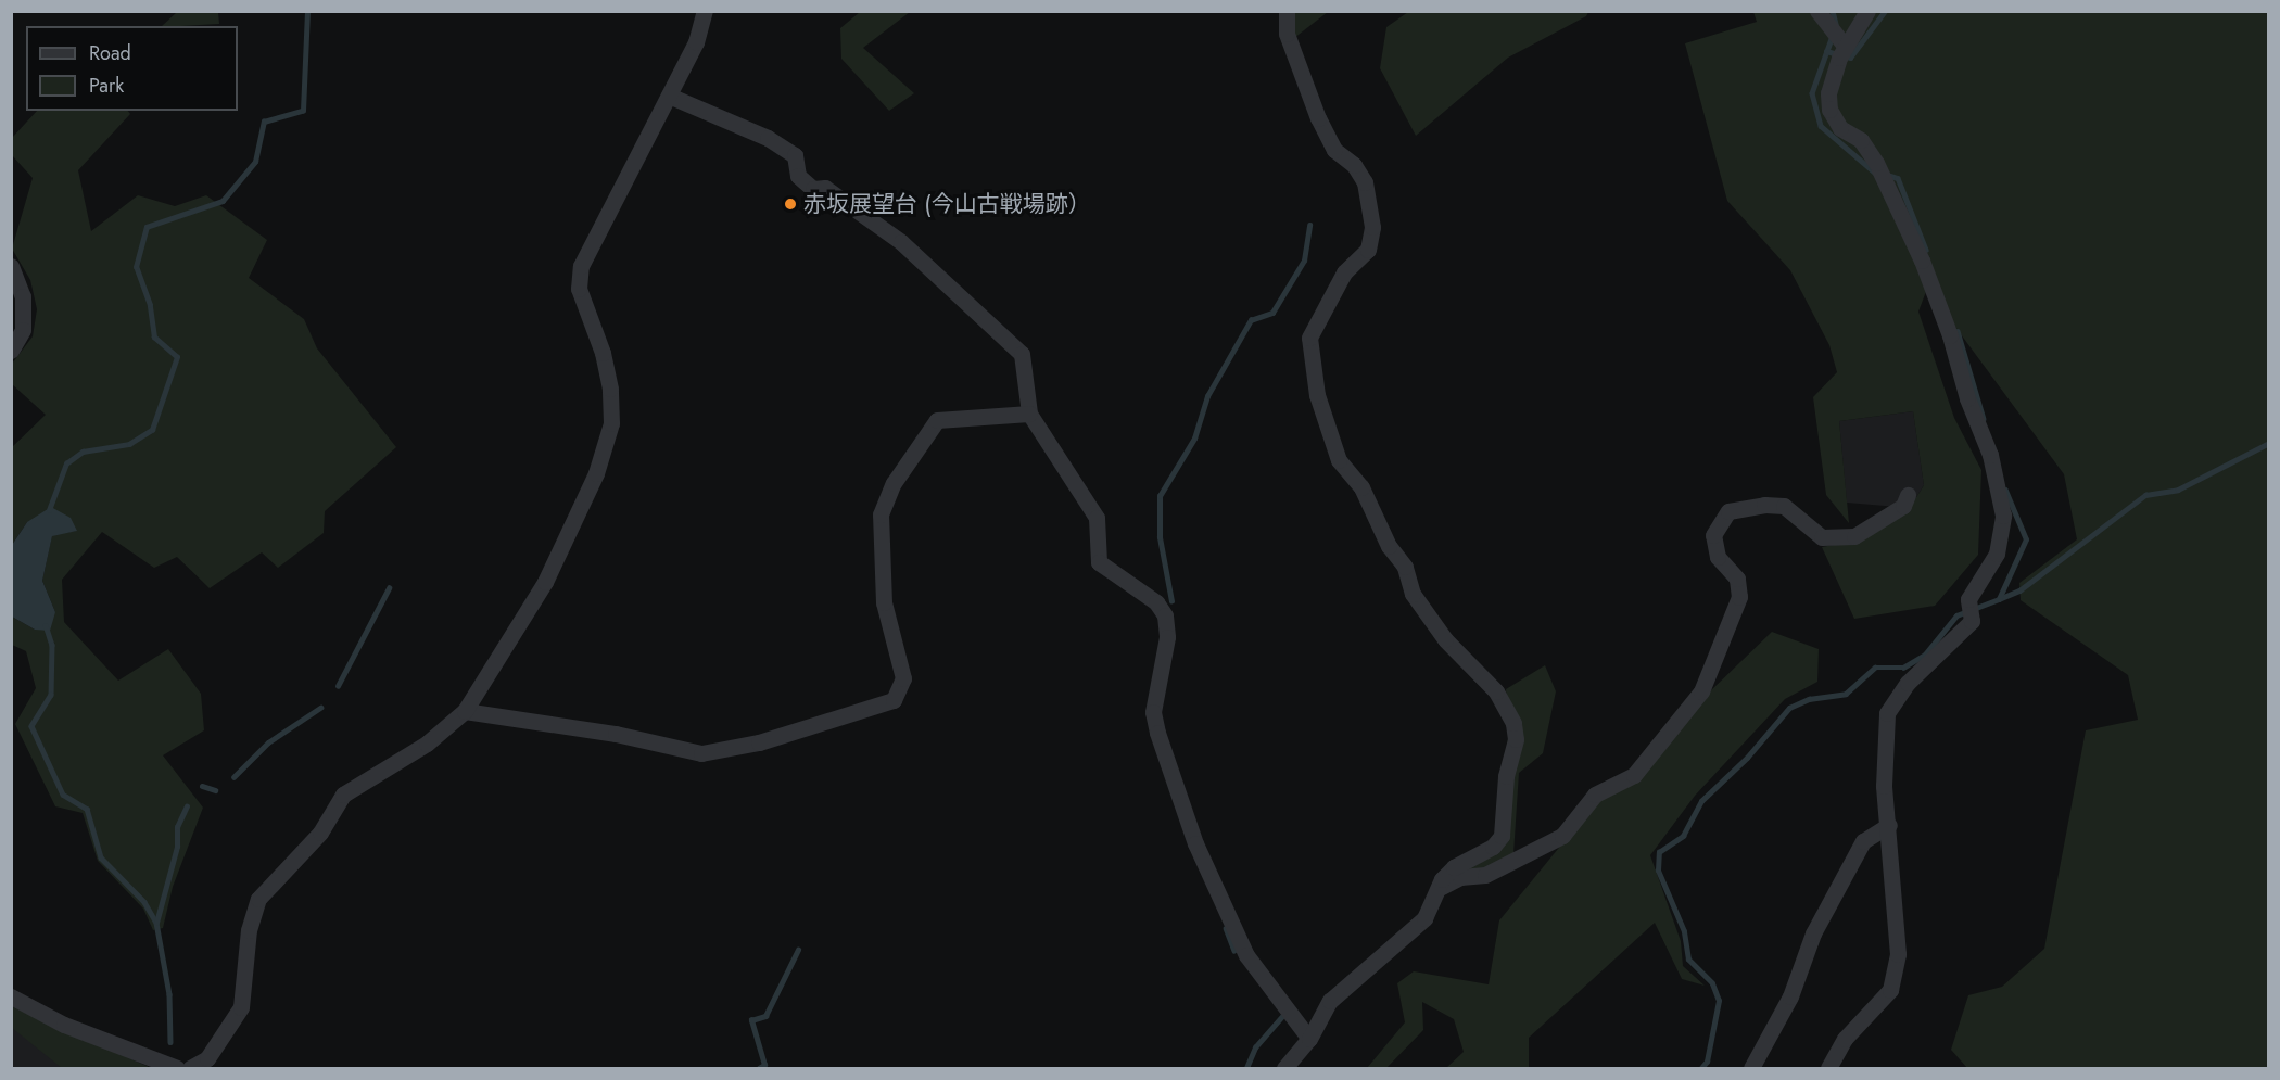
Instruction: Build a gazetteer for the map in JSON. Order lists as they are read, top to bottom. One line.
{"places":["赤坂展望台 (今山古戦場跡）"],"legend":["Road","Park"]}
